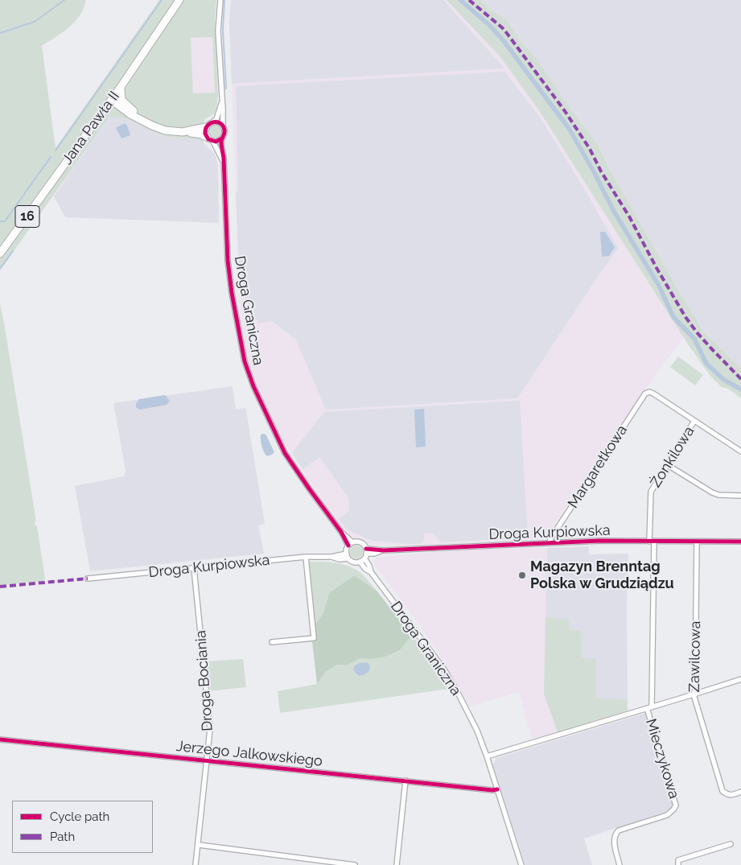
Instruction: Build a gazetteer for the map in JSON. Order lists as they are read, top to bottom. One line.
{"streets":{"main road":["Jana Pawła II","16"],"street":["Droga Graniczna","Żonkilowa","Margaretkowa","Droga Kurpiowska","Zawilcowa","Droga Bociania","Jerzego Jalkowskiego","Mieczykowa"]},"crossings":[["Droga Graniczna","Droga Kurpiowska"],["Droga Graniczna","Jerzego Jalkowskiego"],["Droga Graniczna","Mieczykowa"],["Żonkilowa","Margaretkowa"],["Żonkilowa","Droga Kurpiowska"],["Żonkilowa","Mieczykowa"],["Margaretkowa","Droga Kurpiowska"],["Droga Kurpiowska","Zawilcowa"],["Droga Kurpiowska","Droga Bociania"],["Zawilcowa","Mieczykowa"],["Droga Bociania","Jerzego Jalkowskiego"]],"places":["Magazyn Brenntag Polska w Grudziądzu"],"legend":["Cycle path","Path"]}
